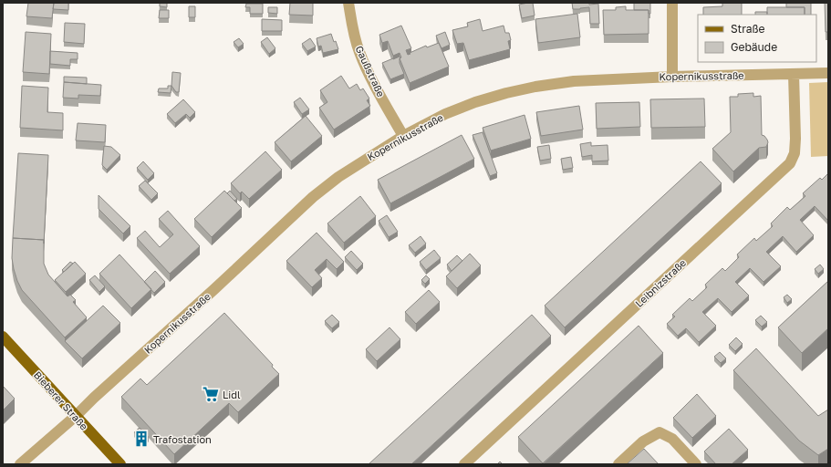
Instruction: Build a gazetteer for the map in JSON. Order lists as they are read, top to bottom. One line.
{"streets":{"main road":["Bieberer Straße"],"street":["Gaußstraße","Kopernikusstraße","Leibnizstraße"]},"crossings":[["Gaußstraße","Kopernikusstraße"],["Kopernikusstraße","Leibnizstraße"],["Kopernikusstraße","Bieberer Straße"]],"places":{"supermarket":["Lidl"],"building":["Trafostation"]},"legend":["Straße","Gebäude"]}
